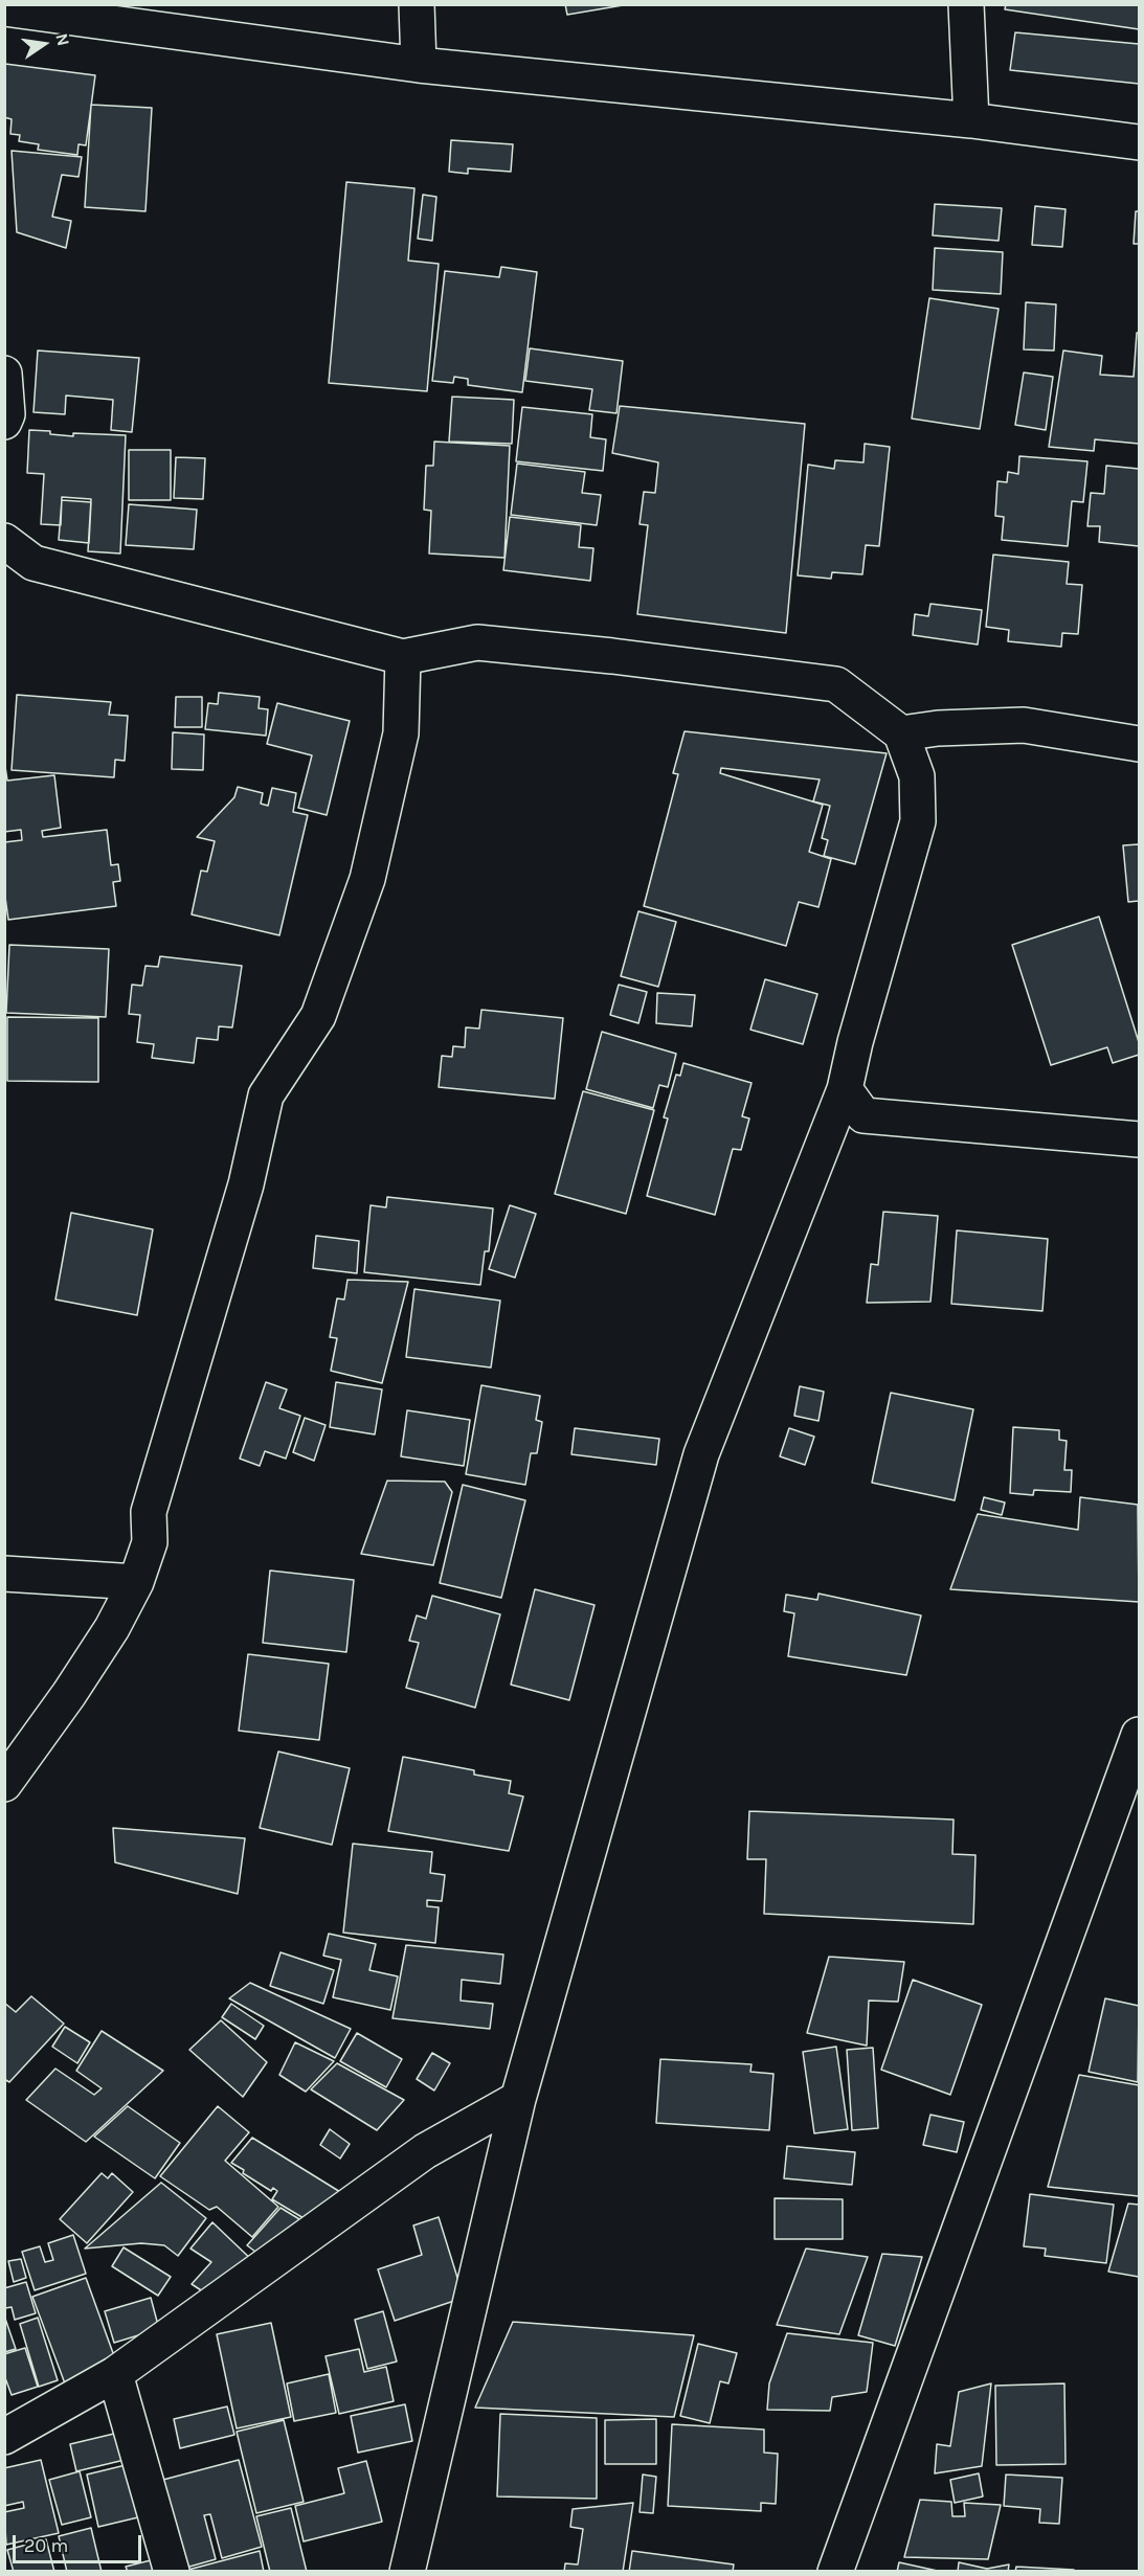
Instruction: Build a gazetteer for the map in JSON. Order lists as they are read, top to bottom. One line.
{"scale_bar":"20 m","north":"right"}
